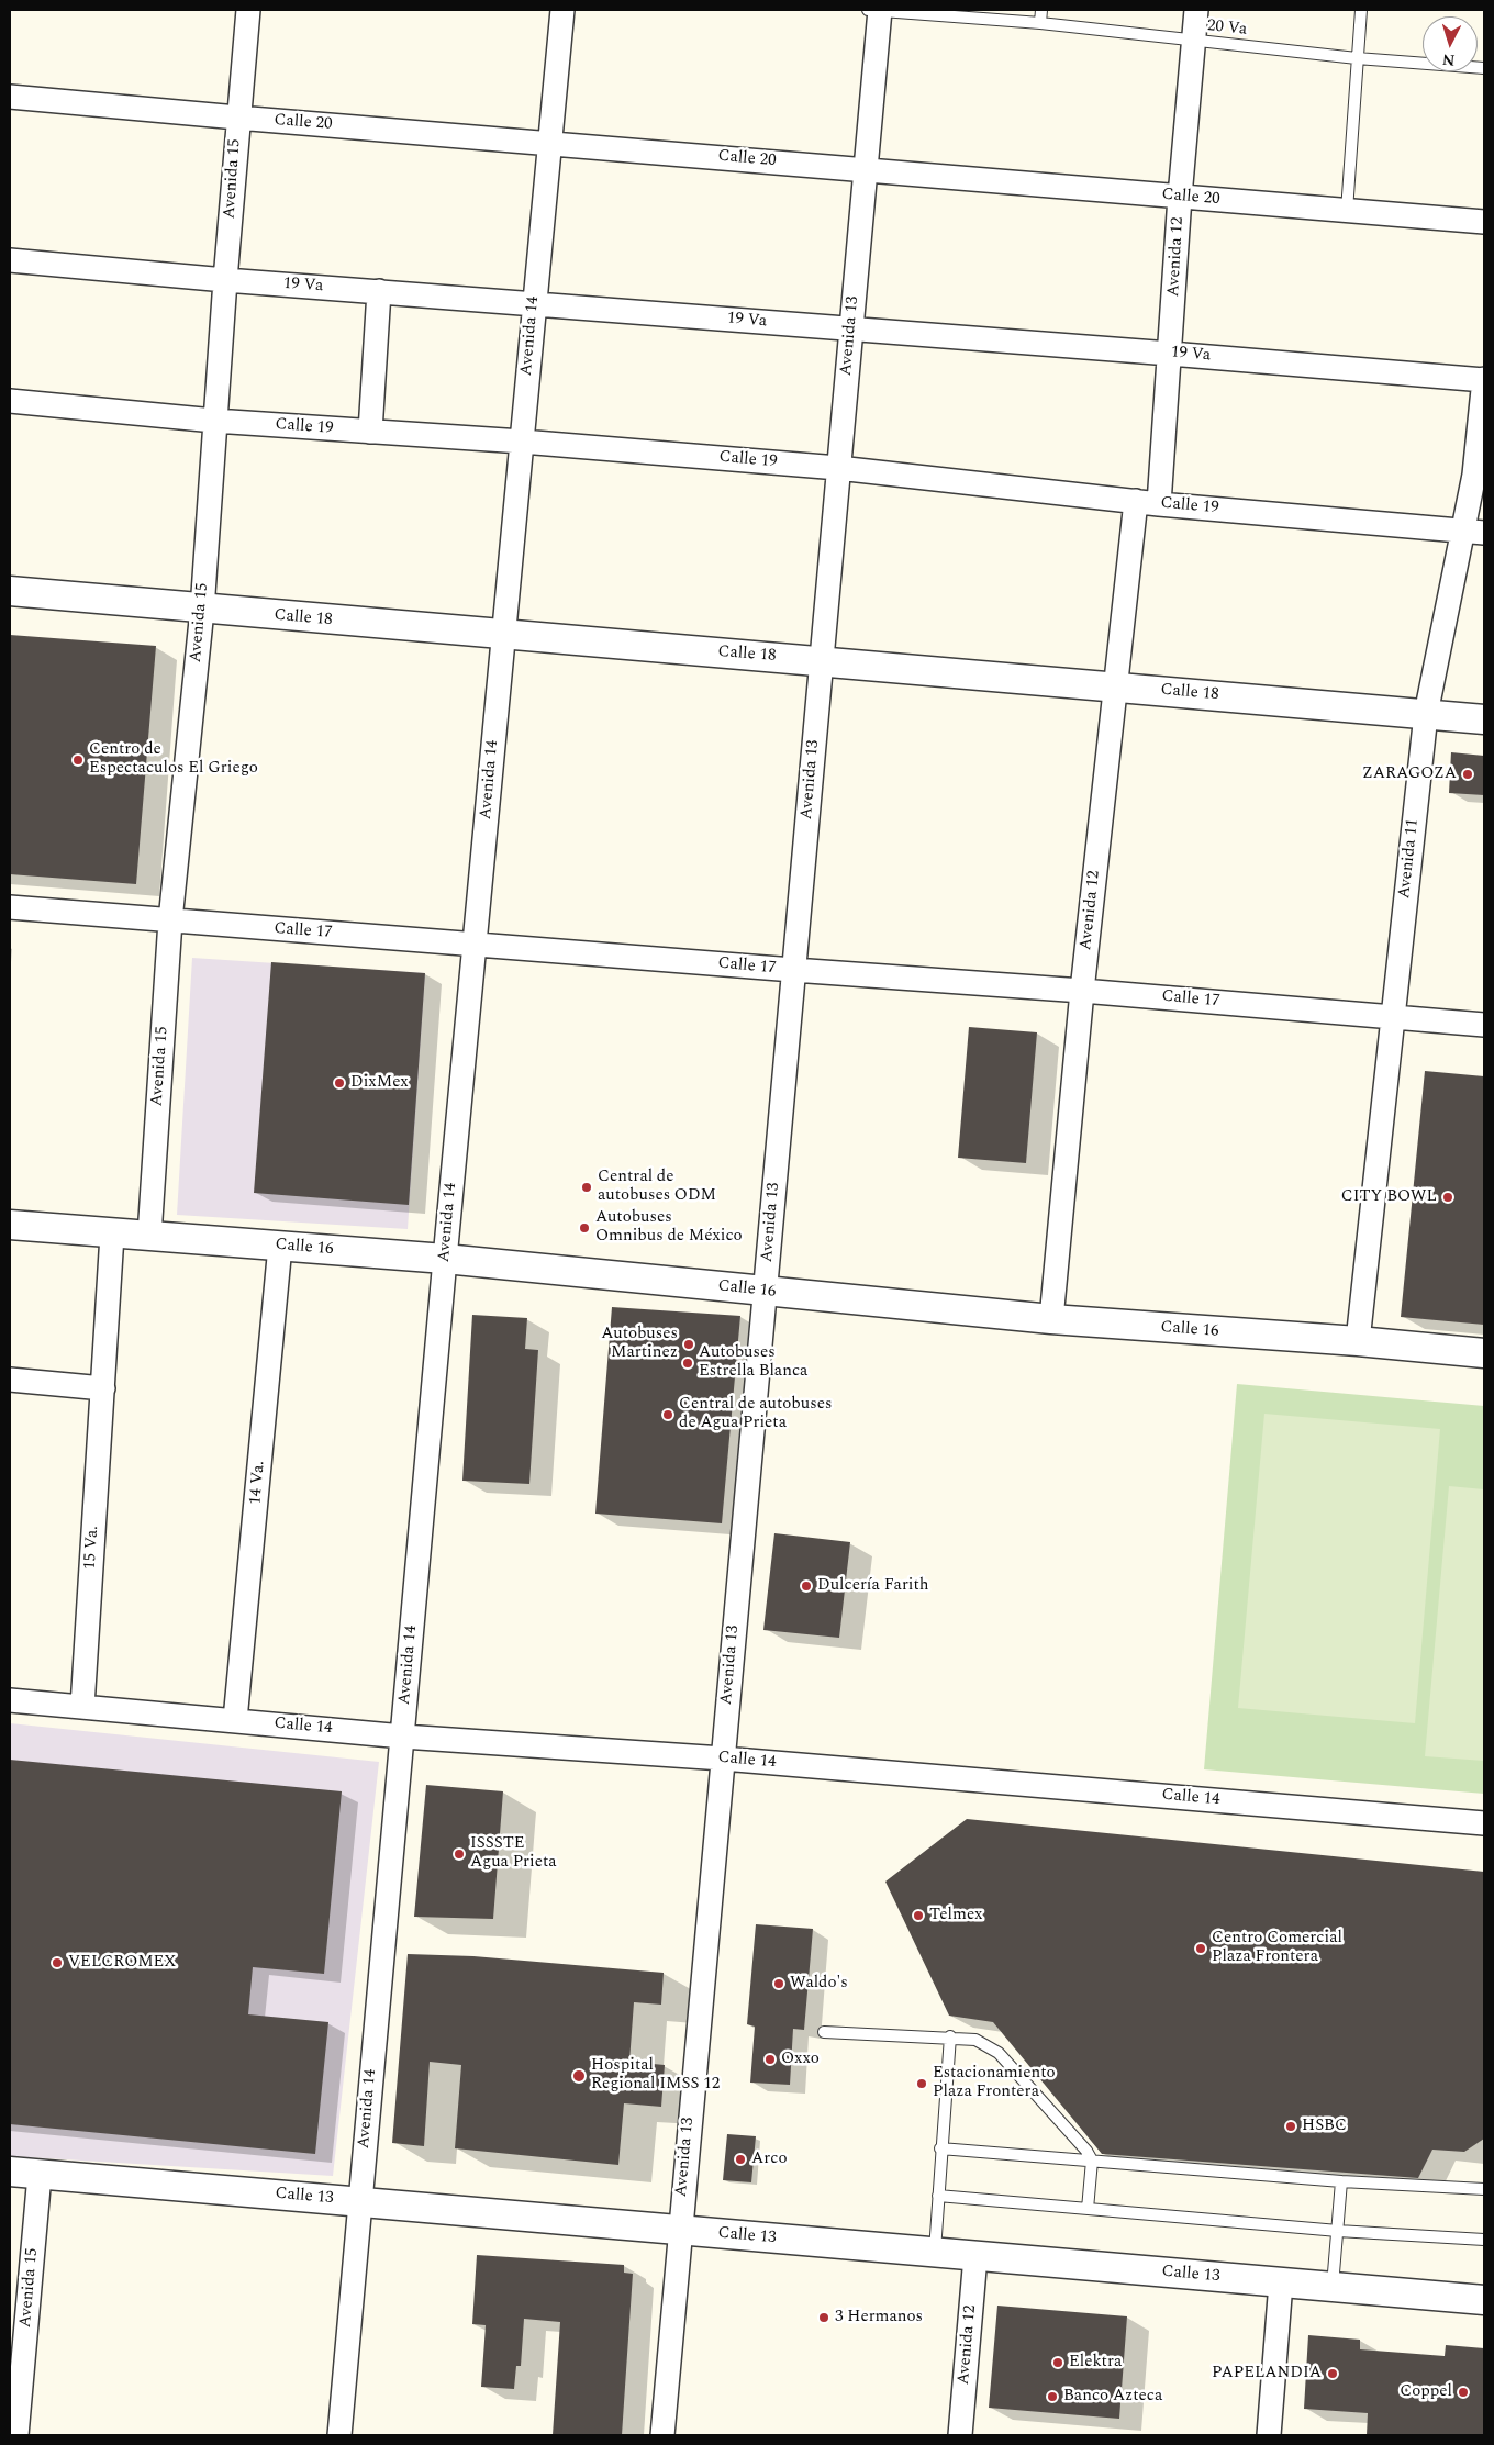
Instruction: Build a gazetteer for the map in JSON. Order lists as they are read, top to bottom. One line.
{"streets":{"street":["Calle 20","Avenida 15","Avenida 12","19 Va","Avenida 14","Avenida 13","Calle 19","Calle 18","Avenida 11","Calle 17","Calle 16","14 Va.","15 Va.","Calle 14","Calle 13"],"lane":["20 Va"]},"crossings":[["20 Va","Avenida 12"],["20 Va","Avenida 13"],["Calle 20","Avenida 15"],["Calle 20","Avenida 12"],["Calle 20","Avenida 14"],["Calle 20","Avenida 13"],["Avenida 15","19 Va"],["Avenida 15","Calle 19"],["Avenida 15","Calle 18"],["Avenida 15","Calle 17"],["Avenida 15","Calle 16"],["Avenida 15","Calle 13"],["Avenida 12","19 Va"],["Avenida 12","Calle 19"],["Avenida 12","Calle 18"],["Avenida 12","Calle 17"],["Avenida 12","Calle 16"],["Avenida 12","Calle 13"],["19 Va","Avenida 14"],["19 Va","Avenida 13"],["19 Va","Avenida 11"],["Avenida 14","Calle 19"],["Avenida 14","Calle 18"],["Avenida 14","Calle 17"],["Avenida 14","Calle 16"],["Avenida 14","Calle 14"],["Avenida 14","Calle 13"],["Avenida 13","Calle 19"],["Avenida 13","Calle 18"],["Avenida 13","Calle 17"],["Avenida 13","Calle 16"],["Avenida 13","Calle 14"],["Avenida 13","Calle 13"],["Calle 19","Avenida 11"],["Calle 18","Avenida 11"],["Avenida 11","Calle 17"],["Avenida 11","Calle 16"],["Calle 16","14 Va."],["Calle 16","15 Va."],["14 Va.","Calle 14"],["15 Va.","Calle 14"]],"places":["Centro de Espectaculos El Griego","ZARAGOZA","DixMex","Central de autobuses ODM","CITY BOWL","Autobuses Omnibus de México","Autobuses Martinez","Autobuses Estrella Blanca","Central de autobuses de Agua Prieta","Dulcería Farith","ISSSTE Agua Prieta","Telmex","Centro Comercial Plaza Frontera","VELCROMEX","Waldo's","Oxxo","Hospital Regional IMSS 12","Estacionamiento Plaza Frontera","HSBC","Arco","3 Hermanos","Elektra","PAPELANDIA","Coppel","Banco Azteca"],"north":"bottom"}
